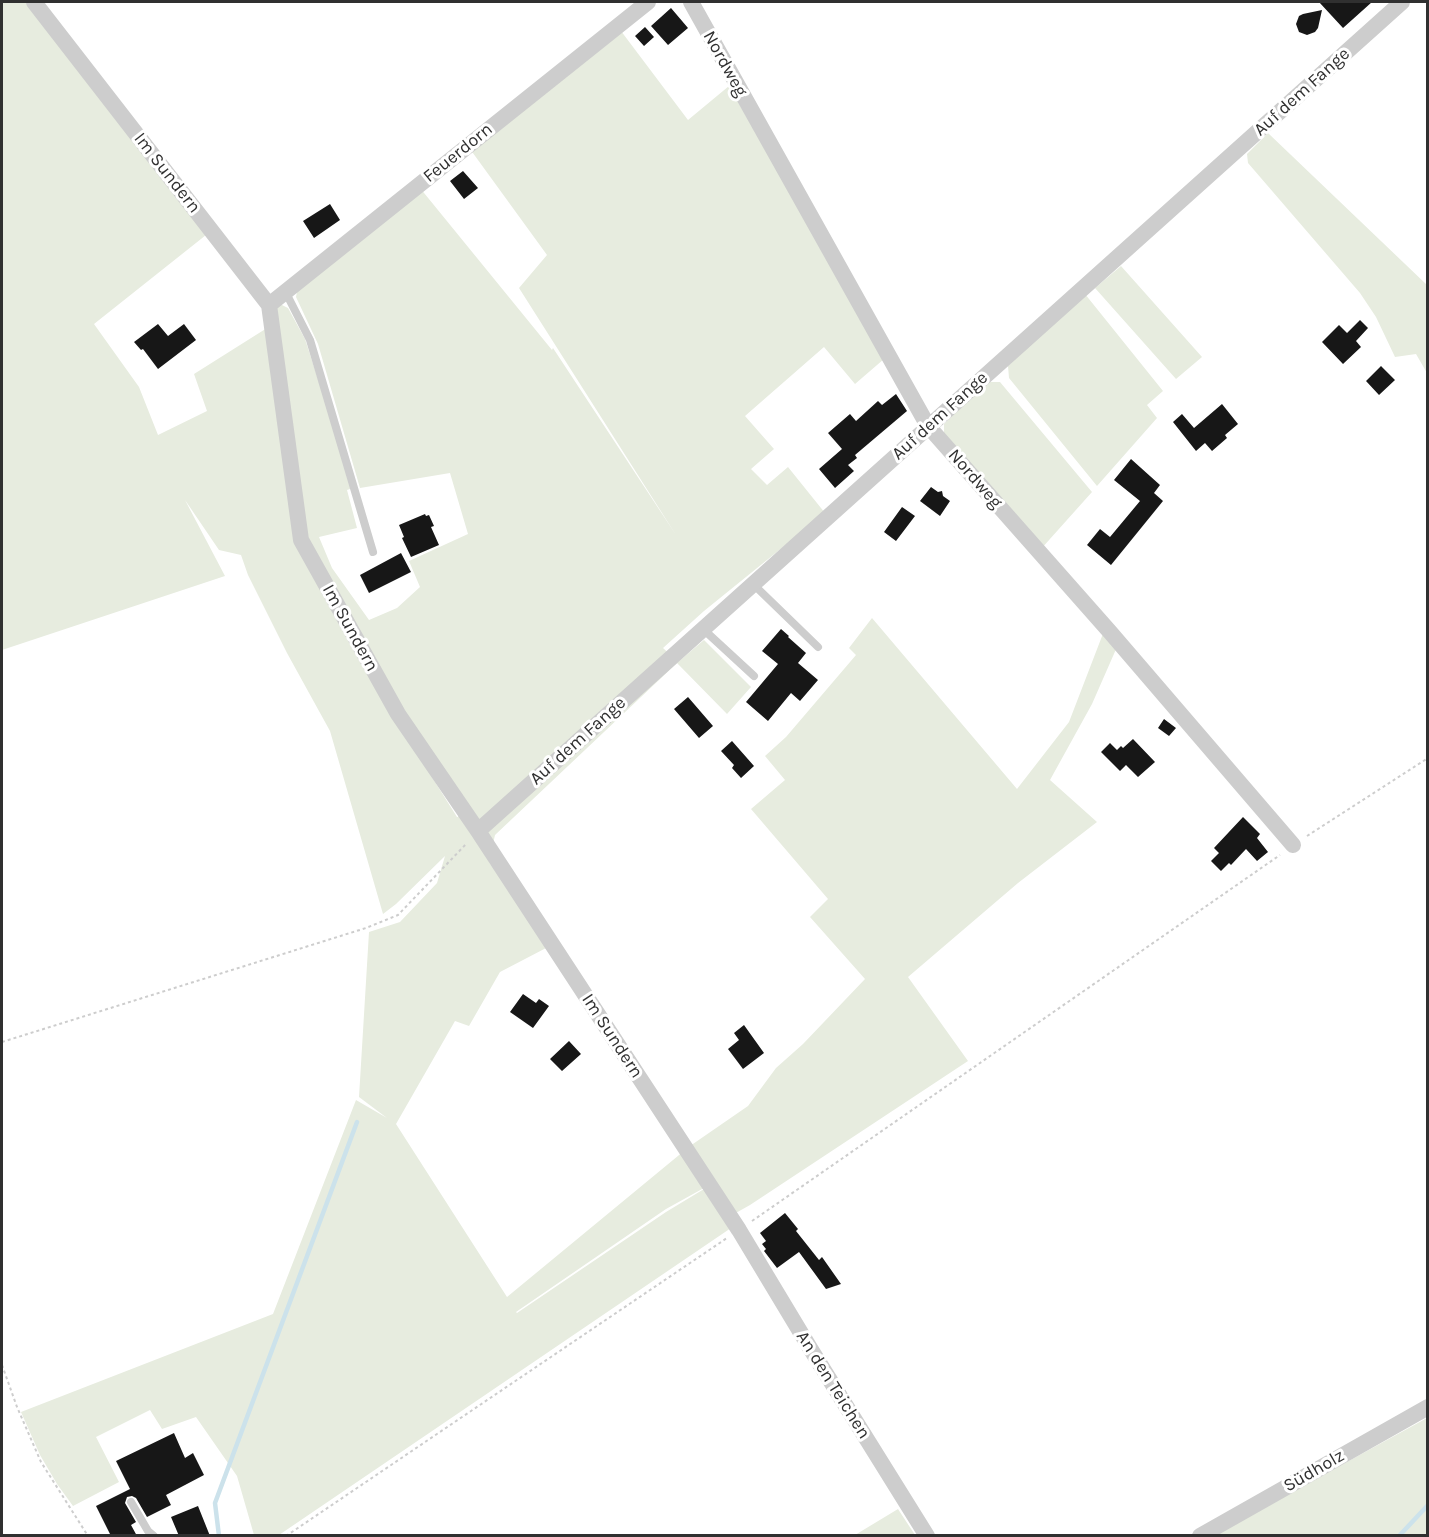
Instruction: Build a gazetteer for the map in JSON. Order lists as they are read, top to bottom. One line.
{"streets":{"street":["Nordweg","Auf dem Fange","Feuerdorn","Im Sundern","An den Teichen","Südholz"]},"crossings":[["Nordweg","Auf dem Fange"],["Auf dem Fange","Im Sundern"],["Feuerdorn","Im Sundern"],["Im Sundern","An den Teichen"]]}
